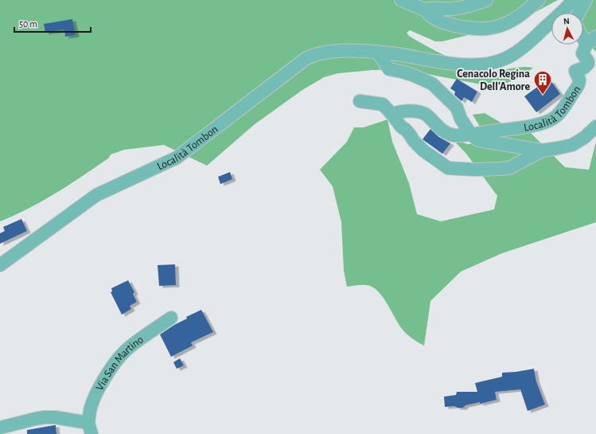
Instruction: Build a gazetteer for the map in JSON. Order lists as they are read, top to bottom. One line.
{"streets":{"street":["Località Tombon","Via San Martino"]},"places":{"building":["Cenacolo Regina Dell'Amore"]},"scale_bar":"50 m","north":"top"}
